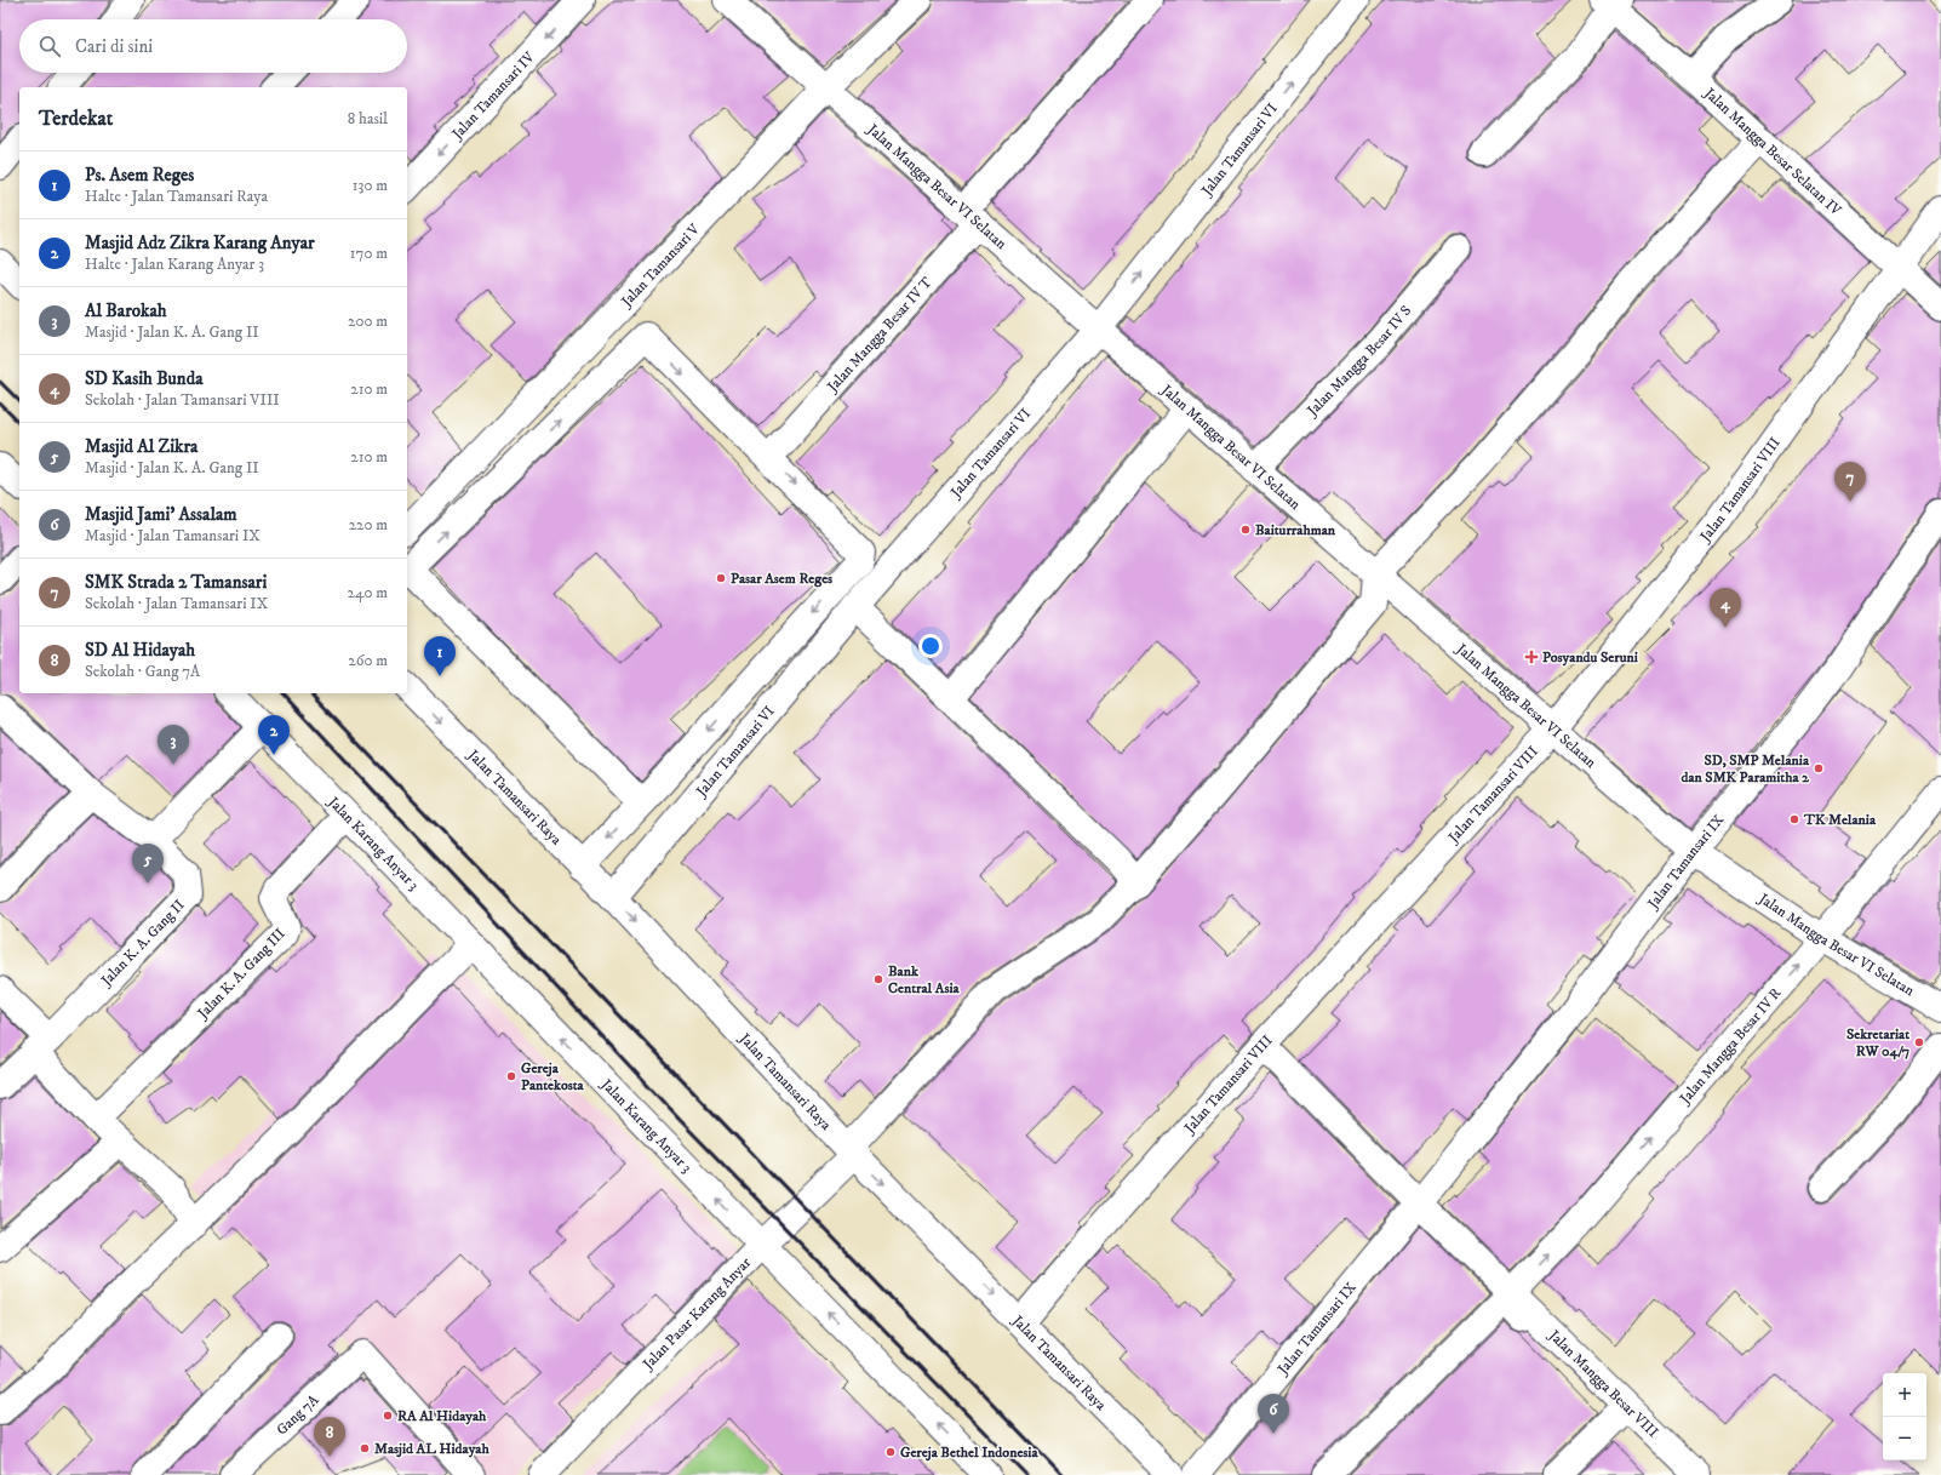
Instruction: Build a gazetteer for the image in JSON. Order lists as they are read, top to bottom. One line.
{"streets":{"street":["Jalan Tamansari IV","Jalan Tamansari VI","Jalan Mangga Besar Selatan IV","Jalan Mangga Besar VI Selatan","Jalan Tamansari V","Jalan Mangga Besar IV T","Jalan Mangga Besar IV S","Jalan Tamansari VIII","Jalan Tamansari Raya","Jalan Karang Anyar 3","Jalan Tamansari IX","Jalan K. A. Gang II","Jalan K. A. Gang III","Jalan Mangga Besar IV R","Jalan Pasar Karang Anyar","Jalan Mangga Besar VIII","Gang 7A"]},"crossings":[["Jalan Tamansari VI","Jalan Mangga Besar VI Selatan"],["Jalan Tamansari VI","Jalan Tamansari Raya"],["Jalan Mangga Besar Selatan IV","Jalan Tamansari VIII"],["Jalan Mangga Besar VI Selatan","Jalan Tamansari V"],["Jalan Mangga Besar VI Selatan","Jalan Mangga Besar IV T"],["Jalan Mangga Besar VI Selatan","Jalan Mangga Besar IV S"],["Jalan Mangga Besar VI Selatan","Jalan Tamansari VIII"],["Jalan Mangga Besar VI Selatan","Jalan Tamansari IX"],["Jalan Mangga Besar VI Selatan","Jalan Mangga Besar IV R"],["Jalan Mangga Besar VI Selatan","Jalan Pasar Karang Anyar"],["Jalan Tamansari VIII","Jalan Tamansari Raya"],["Jalan Tamansari Raya","Jalan Pasar Karang Anyar"],["Jalan Karang Anyar 3","Jalan K. A. Gang III"],["Jalan Karang Anyar 3","Jalan Pasar Karang Anyar"],["Jalan Mangga Besar IV R","Jalan Mangga Besar VIII"]],"one_way":["Jalan Tamansari IV","Jalan Tamansari VI","Jalan Tamansari Raya","Jalan Karang Anyar 3"],"places":{"other":["Baiturrahman","Pasar Asem Reges","SD, SMP Melania dan SMK Paramitha 2","TK Melania","Bank Central Asia","Sekretariat RW 04/7","Gereja Pantekosta","RA Al Hidayah","Masjid AL Hidayah","Gereja Bethel Indonesia"],"health":["Posyandu Seruni"]},"page":{"search":"Cari di sini","heading":["Terdekat","8 hasil"],"list":[{"mark":"1","name":"Ps. Asem Reges","note":"Halte · Jalan Tamansari Raya","value":"130 m"},{"mark":"2","name":"Masjid Adz Zikra Karang Anyar","note":"Halte · Jalan Karang Anyar 3","value":"170 m"},{"mark":"3","name":"Al Barokah","note":"Masjid · Jalan K. A. Gang II","value":"200 m"},{"mark":"4","name":"SD Kasih Bunda","note":"Sekolah · Jalan Tamansari VIII","value":"210 m"},{"mark":"5","name":"Masjid Al Zikra","note":"Masjid · Jalan K. A. Gang II","value":"210 m"},{"mark":"6","name":"Masjid Jami' Assalam","note":"Masjid · Jalan Tamansari IX","value":"220 m"},{"mark":"7","name":"SMK Strada 2 Tamansari","note":"Sekolah · Jalan Tamansari IX","value":"240 m"},{"mark":"8","name":"SD Al Hidayah","note":"Sekolah · Gang 7A","value":"260 m"}],"pins":["7","4","1","2","3","5","6","8"],"map_buttons":["+","−"]}}
